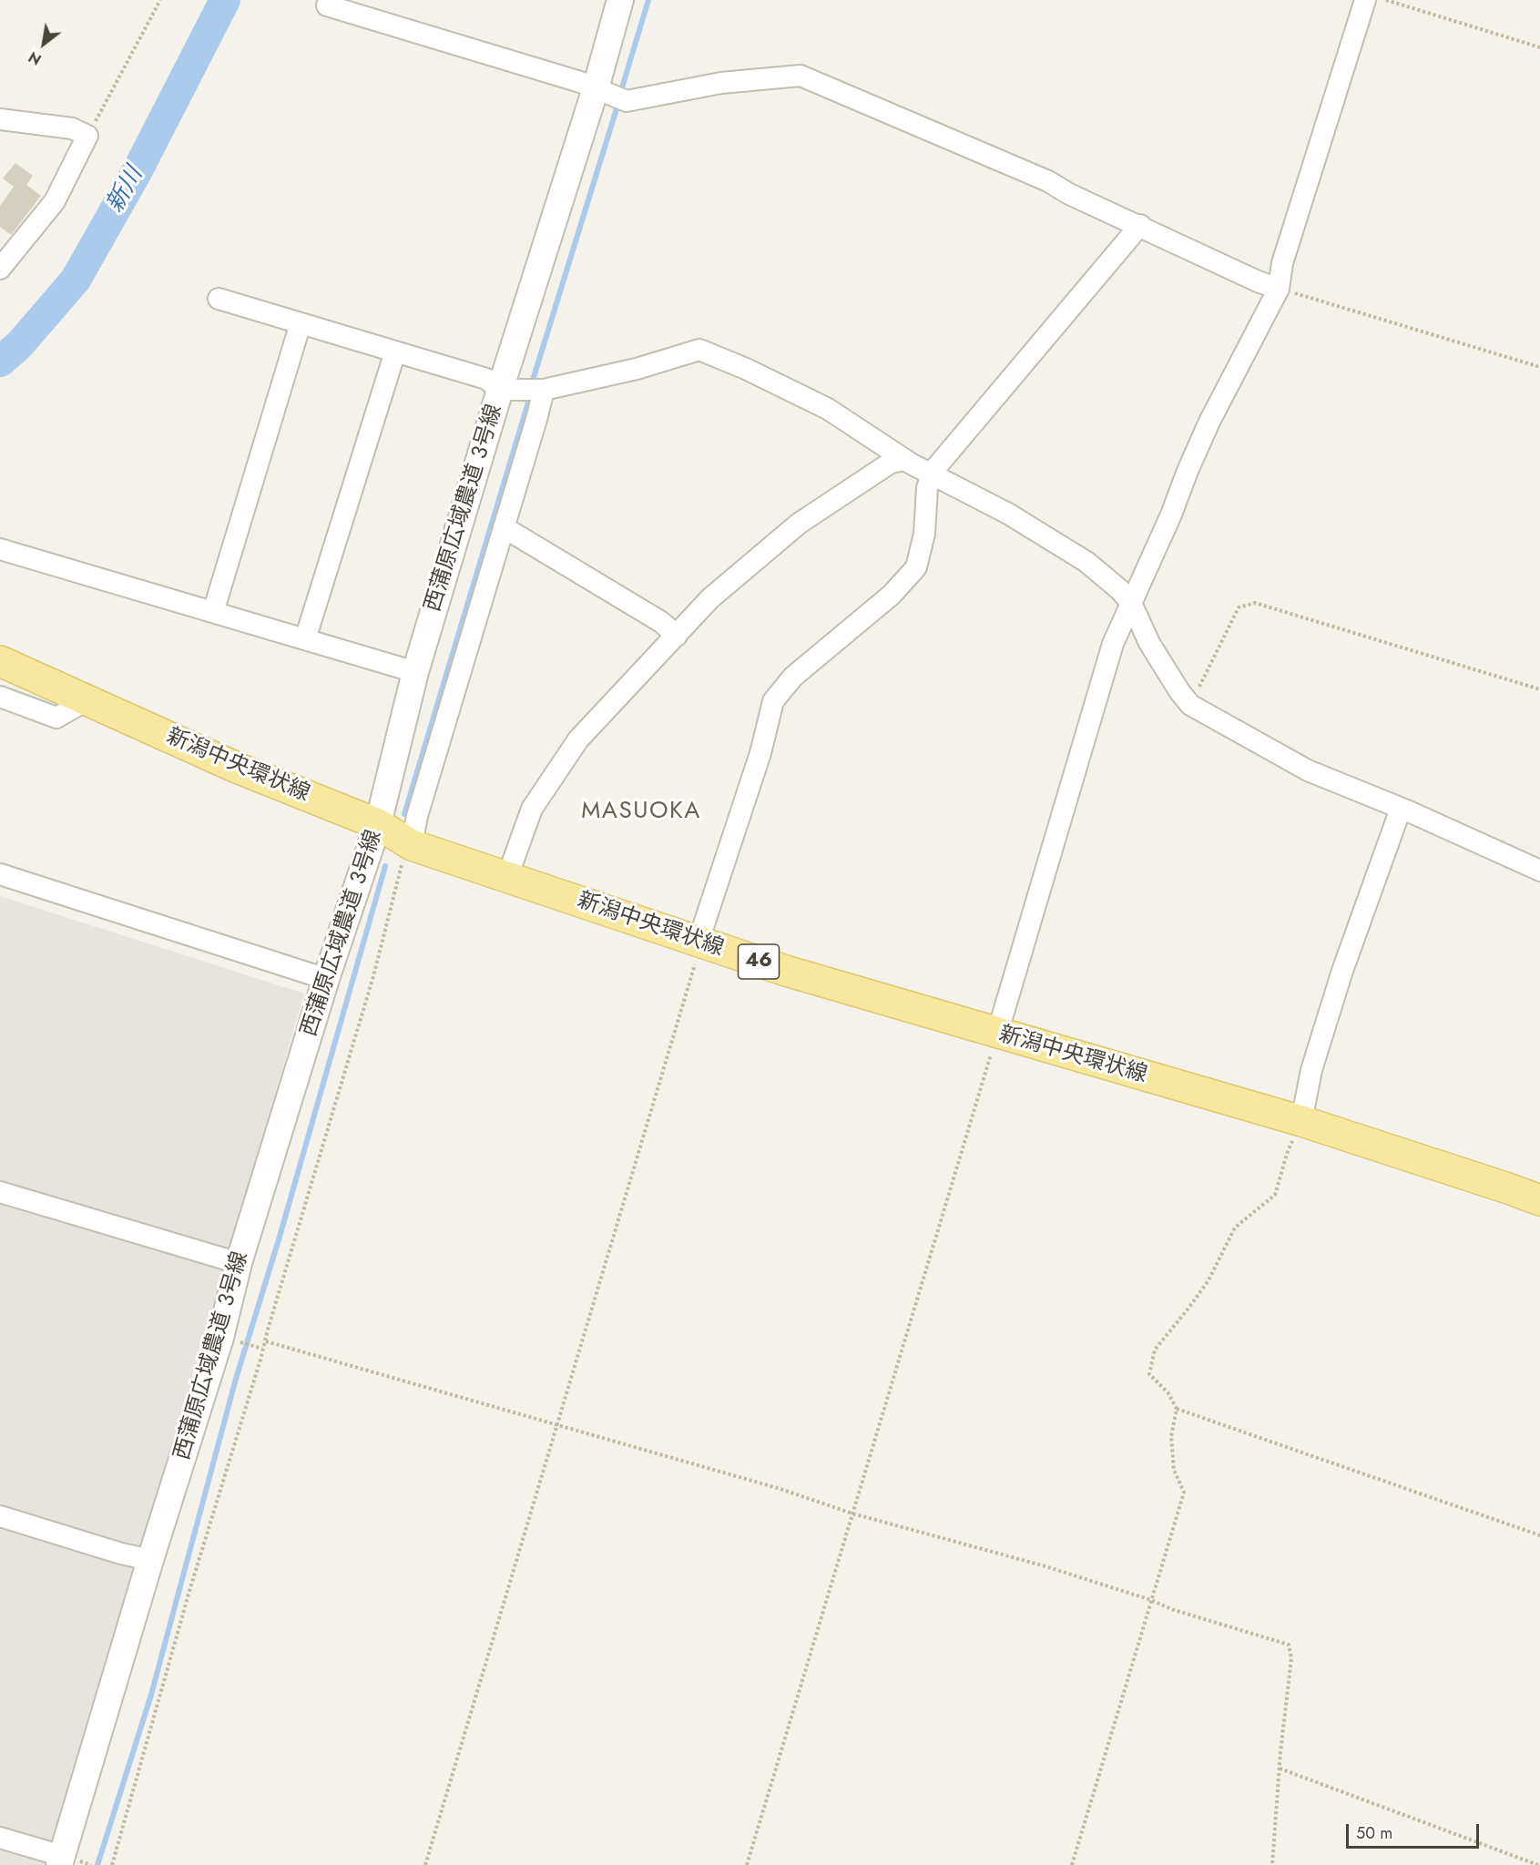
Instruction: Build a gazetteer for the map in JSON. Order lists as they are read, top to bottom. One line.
{"streets":{"main road":["新潟中央環状線","46"],"street":["西蒲原広域農道 3号線"]},"crossings":[["西蒲原広域農道 3号線","新潟中央環状線"]],"districts":["MASUOKA"],"water":["新川"],"scale_bar":"50 m","north":"bottom left"}
